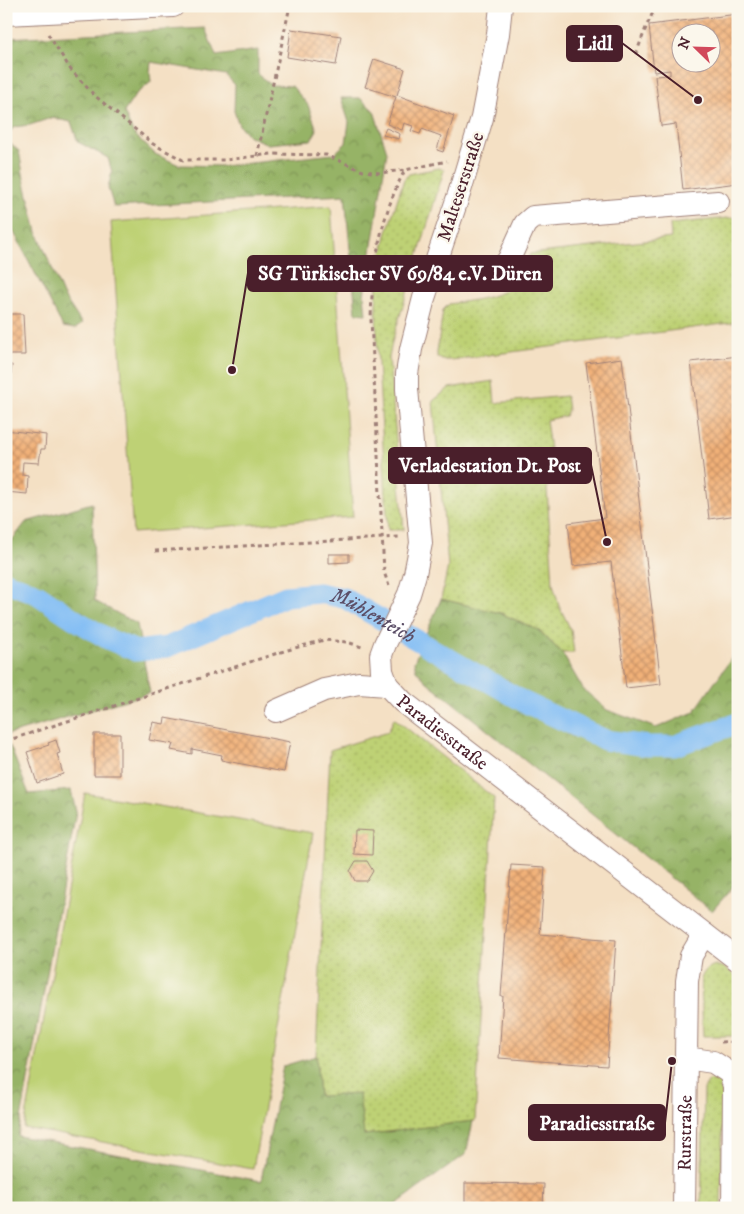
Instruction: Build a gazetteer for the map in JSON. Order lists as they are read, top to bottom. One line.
{"streets":{"street":["Malteserstraße","Paradiesstraße","Rurstraße"]},"crossings":[["Paradiesstraße","Rurstraße"]],"water":["Mühlenteich"],"places":["Lidl","SG Türkischer SV 69/84 e.V. Düren","Verladestation Dt. Post","Paradiesstraße"],"north":"top left"}
